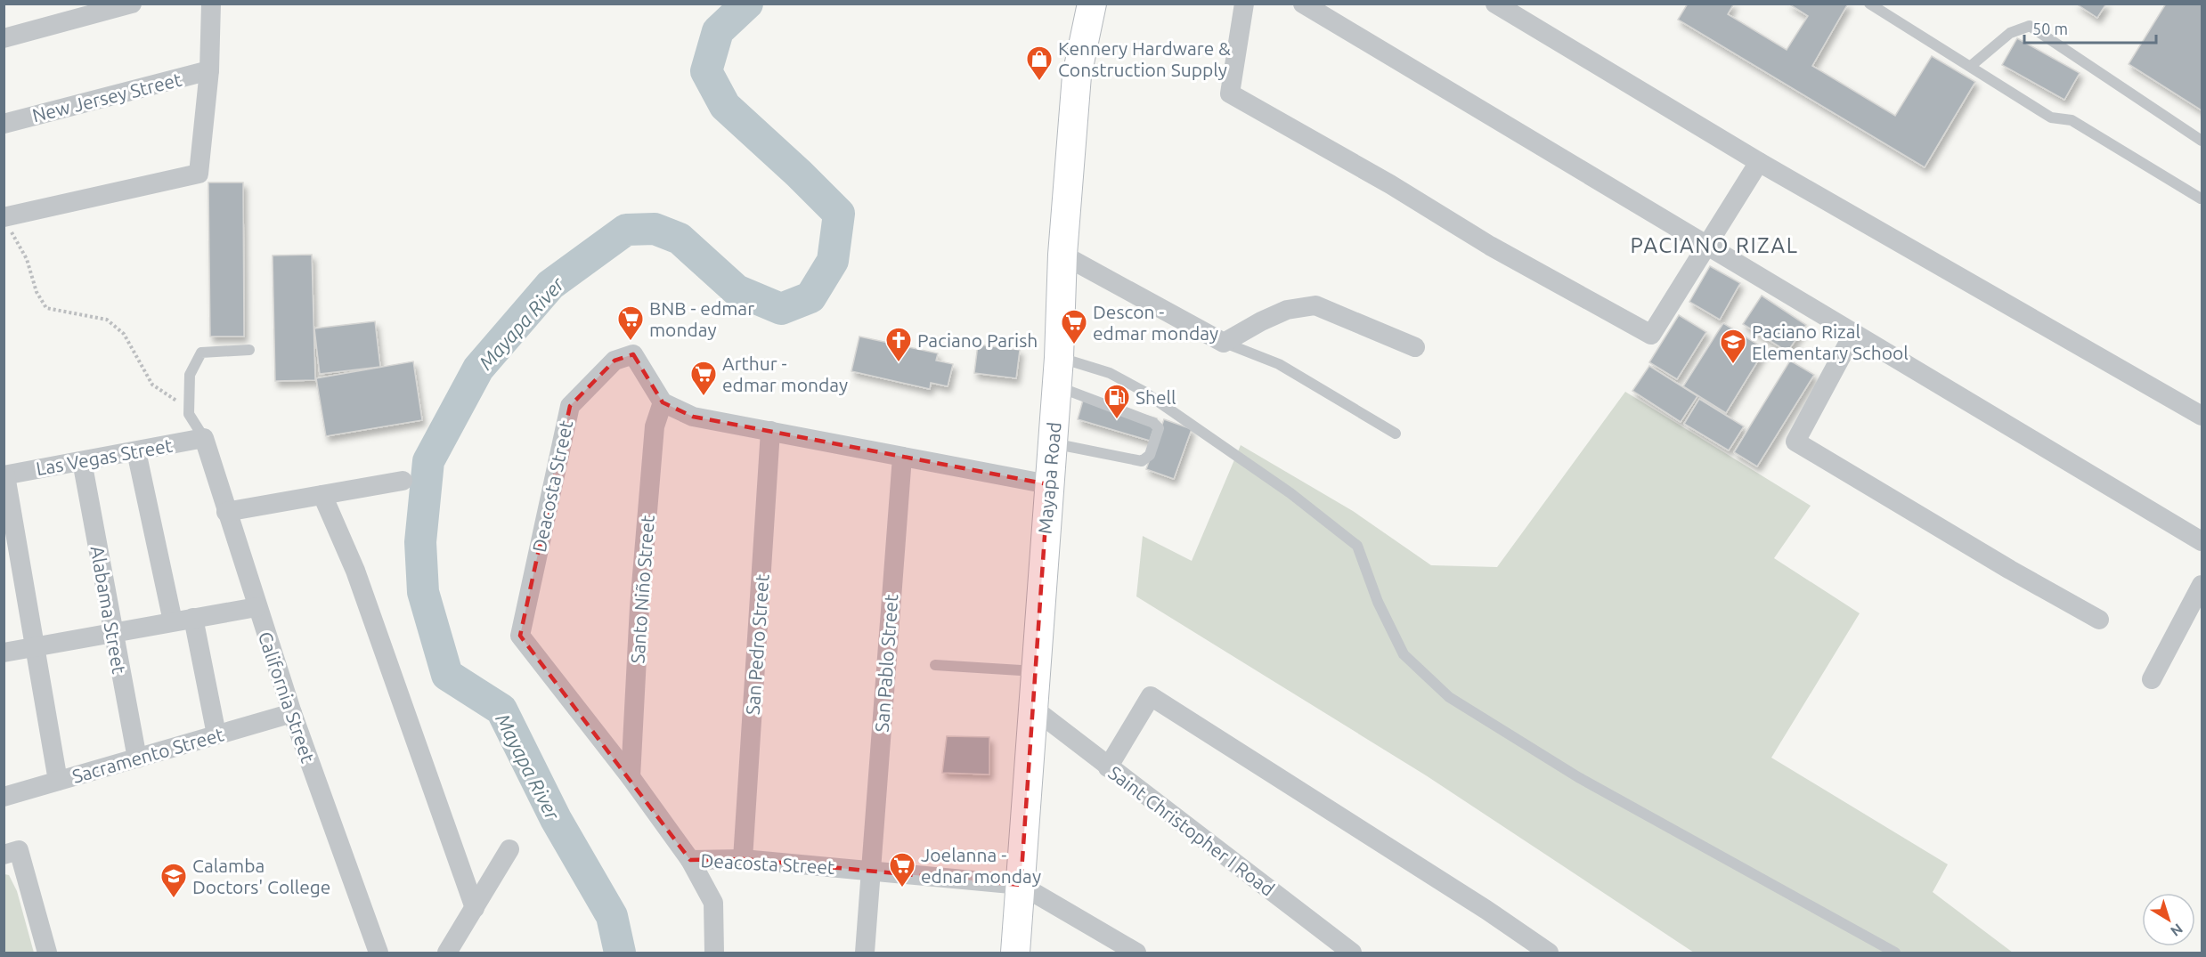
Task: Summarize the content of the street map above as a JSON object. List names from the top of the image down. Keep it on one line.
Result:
{"streets":{"main road":["Mayapa Road"],"street":["New Jersey Street","Las Vegas Street","Deacosta Street","Santo Niño Street","Alabama Street","San Pedro Street","San Pablo Street","California Street","Sacramento Street","Saint Christopher I Road"]},"crossings":[["Las Vegas Street","Alabama Street"],["Las Vegas Street","California Street"],["Mayapa Road","Deacosta Street"],["Mayapa Road","Saint Christopher I Road"],["Deacosta Street","Santo Niño Street"],["Deacosta Street","San Pedro Street"],["Deacosta Street","San Pablo Street"],["Alabama Street","Sacramento Street"],["California Street","Sacramento Street"]],"districts":["PACIANO RIZAL"],"water":["Mayapa River"],"places":{"shop":["Kennery Hardware & Construction Supply"],"supermarket":["BNB - edmar monday","Descon - edmar monday","Arthur - edmar monday","Joelanna - ednar monday"],"church":["Paciano Parish"],"school or university":["Paciano Rizal Elementary School","Calamba Doctors' College"],"fuel station":["Shell"]},"scale_bar":"50 m","north":"bottom right"}
